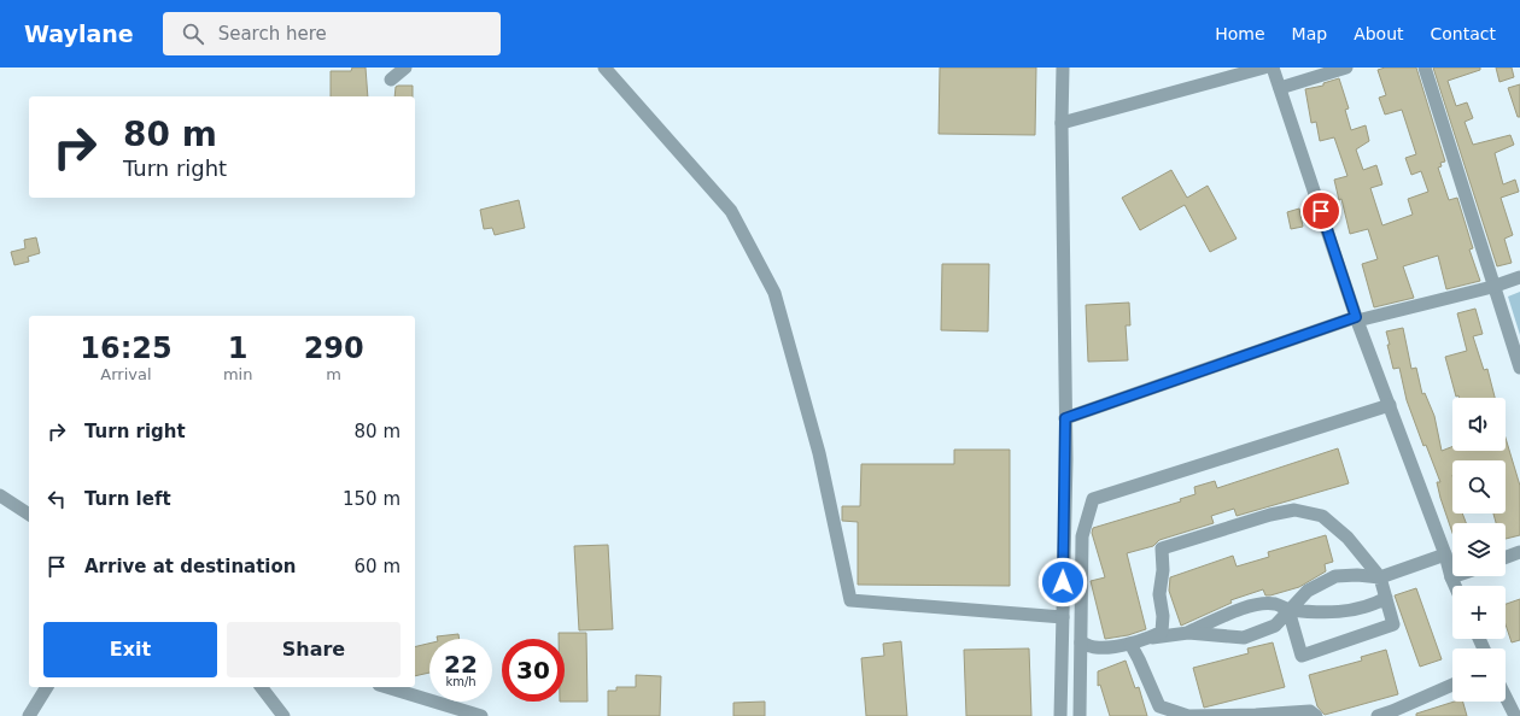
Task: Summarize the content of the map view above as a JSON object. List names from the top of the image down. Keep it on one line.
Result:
{"page":{"header":"Waylane","search":"Search here","nav":["Home","Map","About","Contact"],"turn":["80 m","Turn right"],"eta":["16:25","Arrival","1","min","290","m"],"map_buttons":["+","−"],"list":[{"name":"Turn right","value":"80 m"},{"name":"Turn left","value":"150 m"},{"name":"Arrive at destination","value":"60 m"}],"buttons":["Exit","Share"],"speed":"22 km/h","limit":"30"}}
